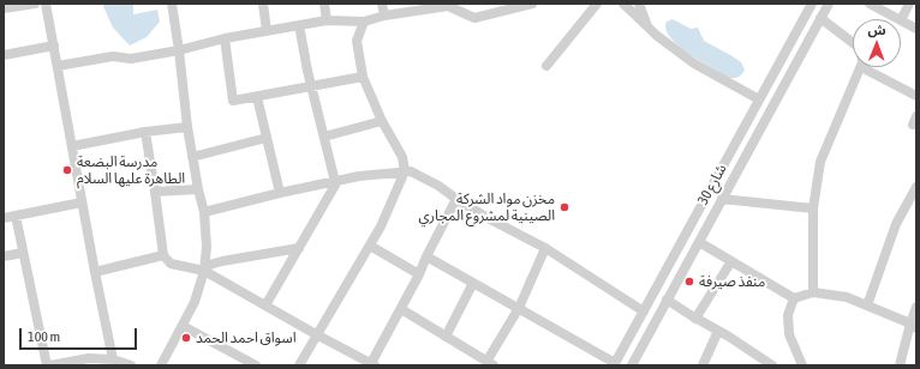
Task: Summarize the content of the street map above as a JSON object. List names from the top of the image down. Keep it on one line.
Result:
{"streets":{"street":["شارع 30"]},"places":["مدرسة البضعة الطاهرة عليها السلام","مخزن مواد الشركة الصينية لمشروع المجاري","منفذ صيرفة","اسواق احمد الحمد"],"scale_bar":"100 m","north":"top"}
